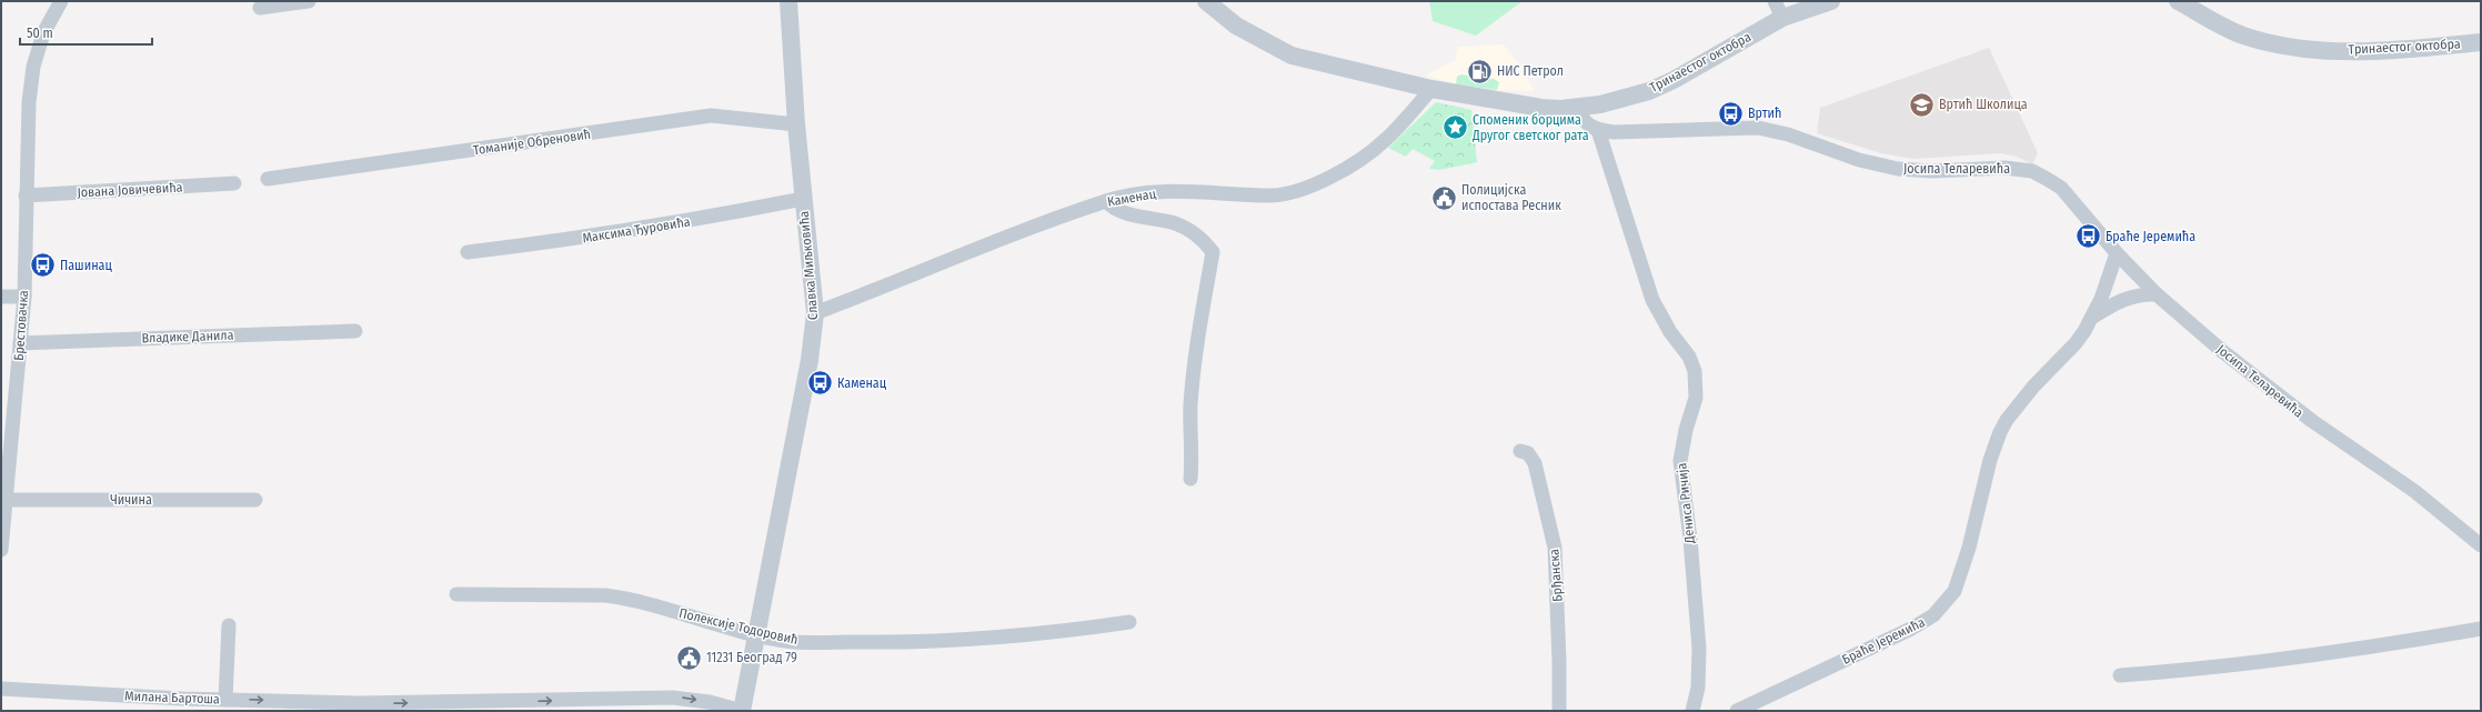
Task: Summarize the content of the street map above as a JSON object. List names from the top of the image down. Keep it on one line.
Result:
{"streets":{"street":["Тринаестог октобра","Томаније Обреновић","Јосипа Теларевића","Јована Јовичевића","Каменац","Максима Ђуровића","Славка Миљковића","Брестовачка","Владике Данила","Чичина","Дениса Ричија","Брђанска","Полексије Тодоровић","Браће Јеремића","Милана Бартоша"]},"crossings":[["Тринаестог октобра","Каменац"],["Томаније Обреновић","Славка Миљковића"],["Јосипа Теларевића","Дениса Ричија"],["Јосипа Теларевића","Браће Јеремића"],["Јована Јовичевића","Брестовачка"],["Каменац","Славка Миљковића"],["Максима Ђуровића","Славка Миљковића"],["Славка Миљковића","Полексије Тодоровић"],["Славка Миљковића","Милана Бартоша"],["Брестовачка","Владике Данила"],["Брестовачка","Чичина"]],"one_way":["Милана Бартоша"],"places":{"fuel station":["НИС Петрол"],"school or university":["Вртић Школица"],"bus stop":["Вртић","Браће Јеремића","Пашинац","Каменац"],"place":["Споменик борцима Другог светског рата"],"public building":["Полицијска испостава Ресник","11231 Београд 79"]},"scale_bar":"50 m"}
